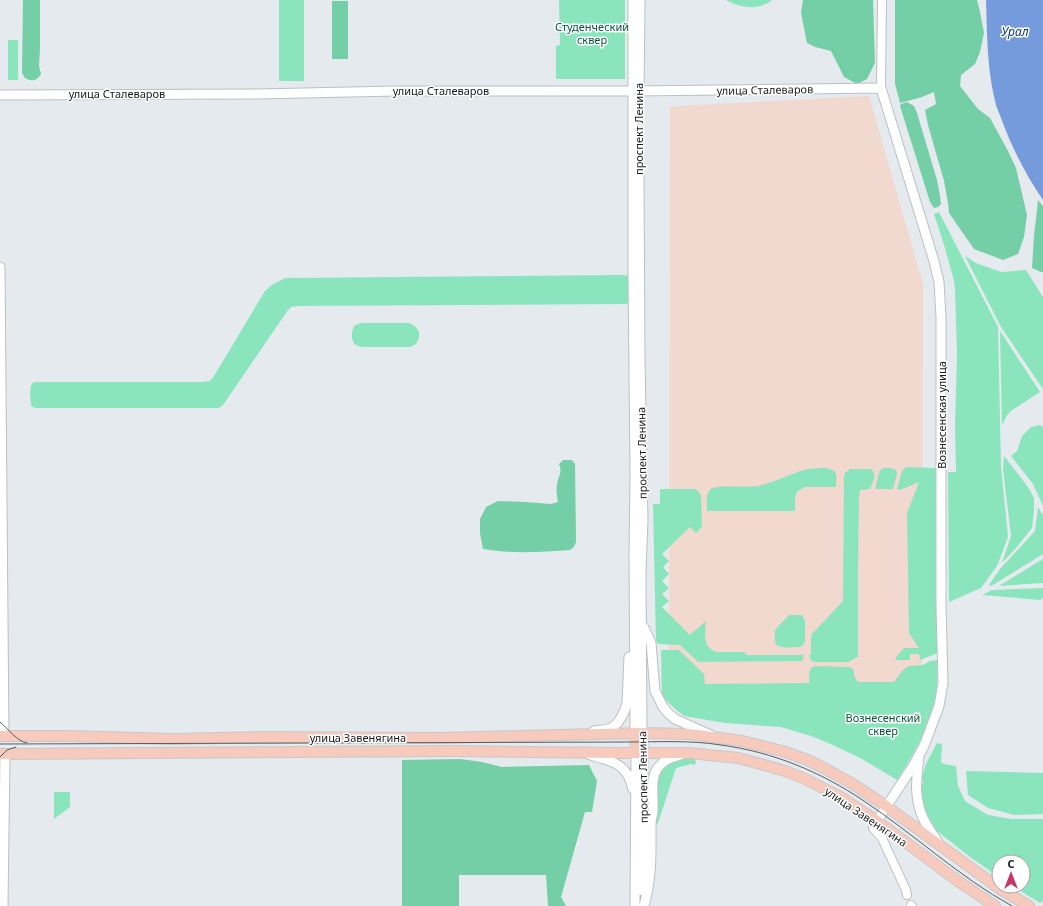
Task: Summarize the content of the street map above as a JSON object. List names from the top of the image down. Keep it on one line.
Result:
{"streets":{"main road":["улица Сталеваров","проспект Ленина","Вознесенская улица","улица Завенягина"]},"crossings":[["улица Сталеваров","проспект Ленина"],["улица Сталеваров","Вознесенская улица"],["проспект Ленина","улица Завенягина"],["Вознесенская улица","улица Завенягина"]],"water":["Урал"],"parks":["Студенческий сквер","Вознесенский cквер"],"north":"top"}
